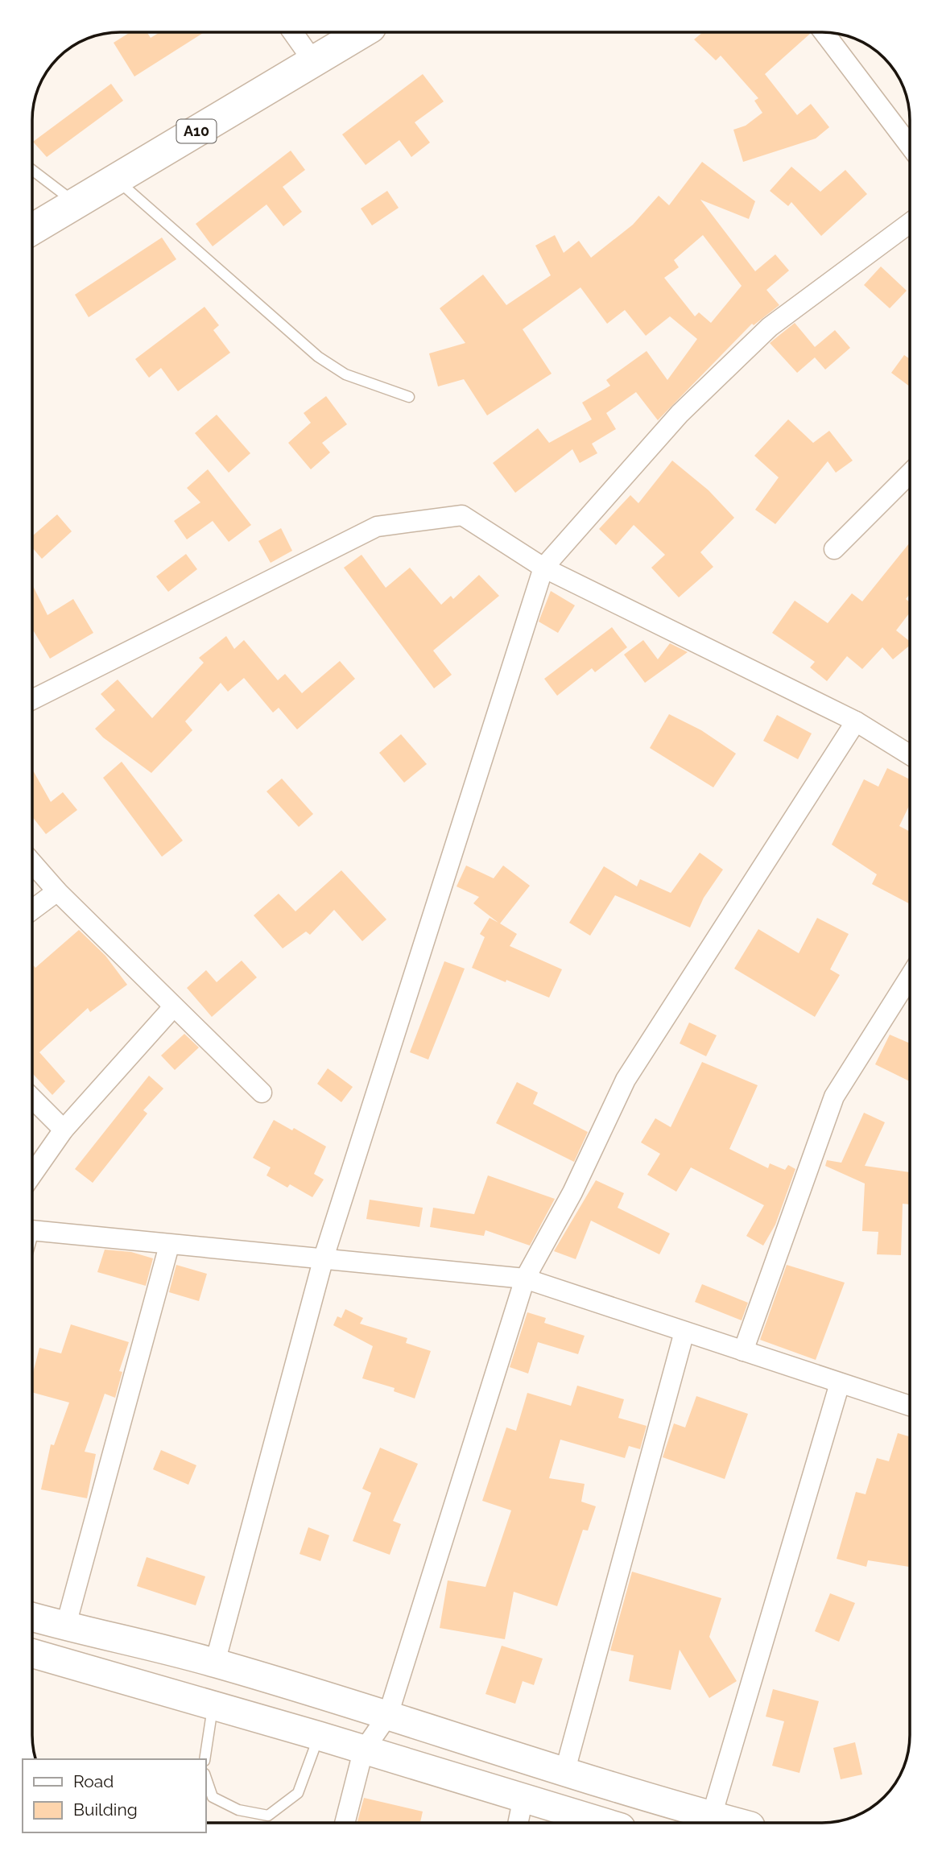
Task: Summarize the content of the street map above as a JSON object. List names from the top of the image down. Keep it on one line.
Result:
{"streets":{"highway":["A10"]},"legend":["Road","Building"]}
